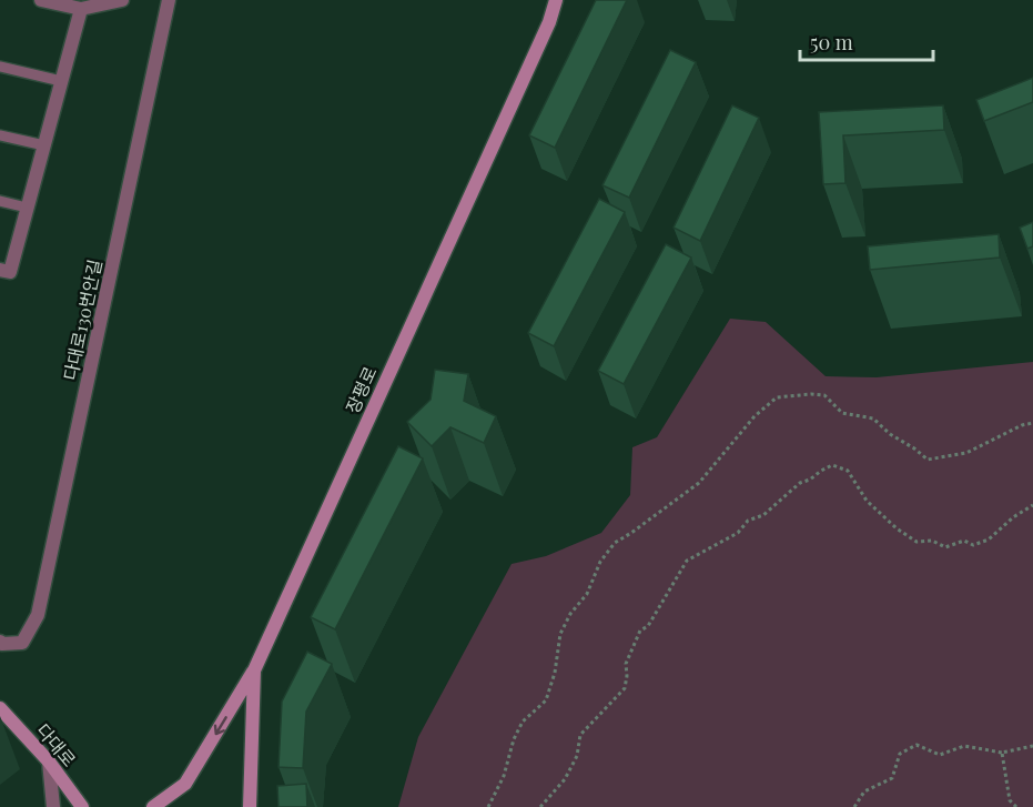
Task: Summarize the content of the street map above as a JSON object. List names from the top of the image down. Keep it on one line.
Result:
{"streets":{"main road":["장평로","다대로"],"street":["다대로130번안길"]},"scale_bar":"50 m"}
